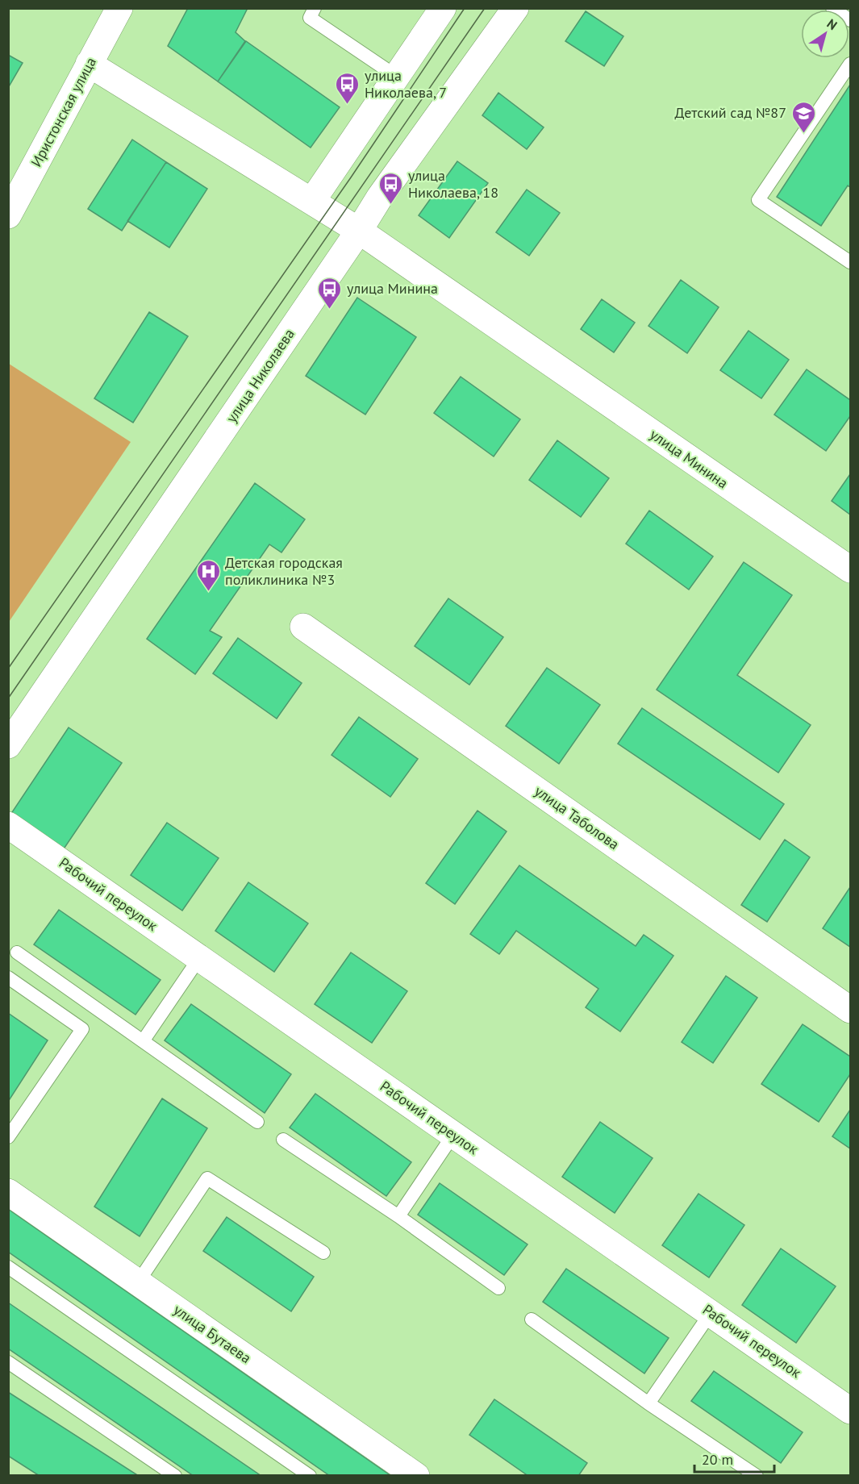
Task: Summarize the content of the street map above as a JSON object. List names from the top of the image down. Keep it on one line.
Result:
{"streets":{"street":["Иристонская улица","улица Николаева","улица Минина","улица Таболова","Рабочий переулок","улица Бутаева"]},"crossings":[["Иристонская улица","улица Минина"],["улица Николаева","улица Минина"]],"places":{"bus stop":["улица Николаева, 7","улица Николаева, 18","улица Минина"],"school or university":["Детский сад №87"],"hospital":["Детская городская поликлиника №3"]},"scale_bar":"20 m","north":"top right"}
